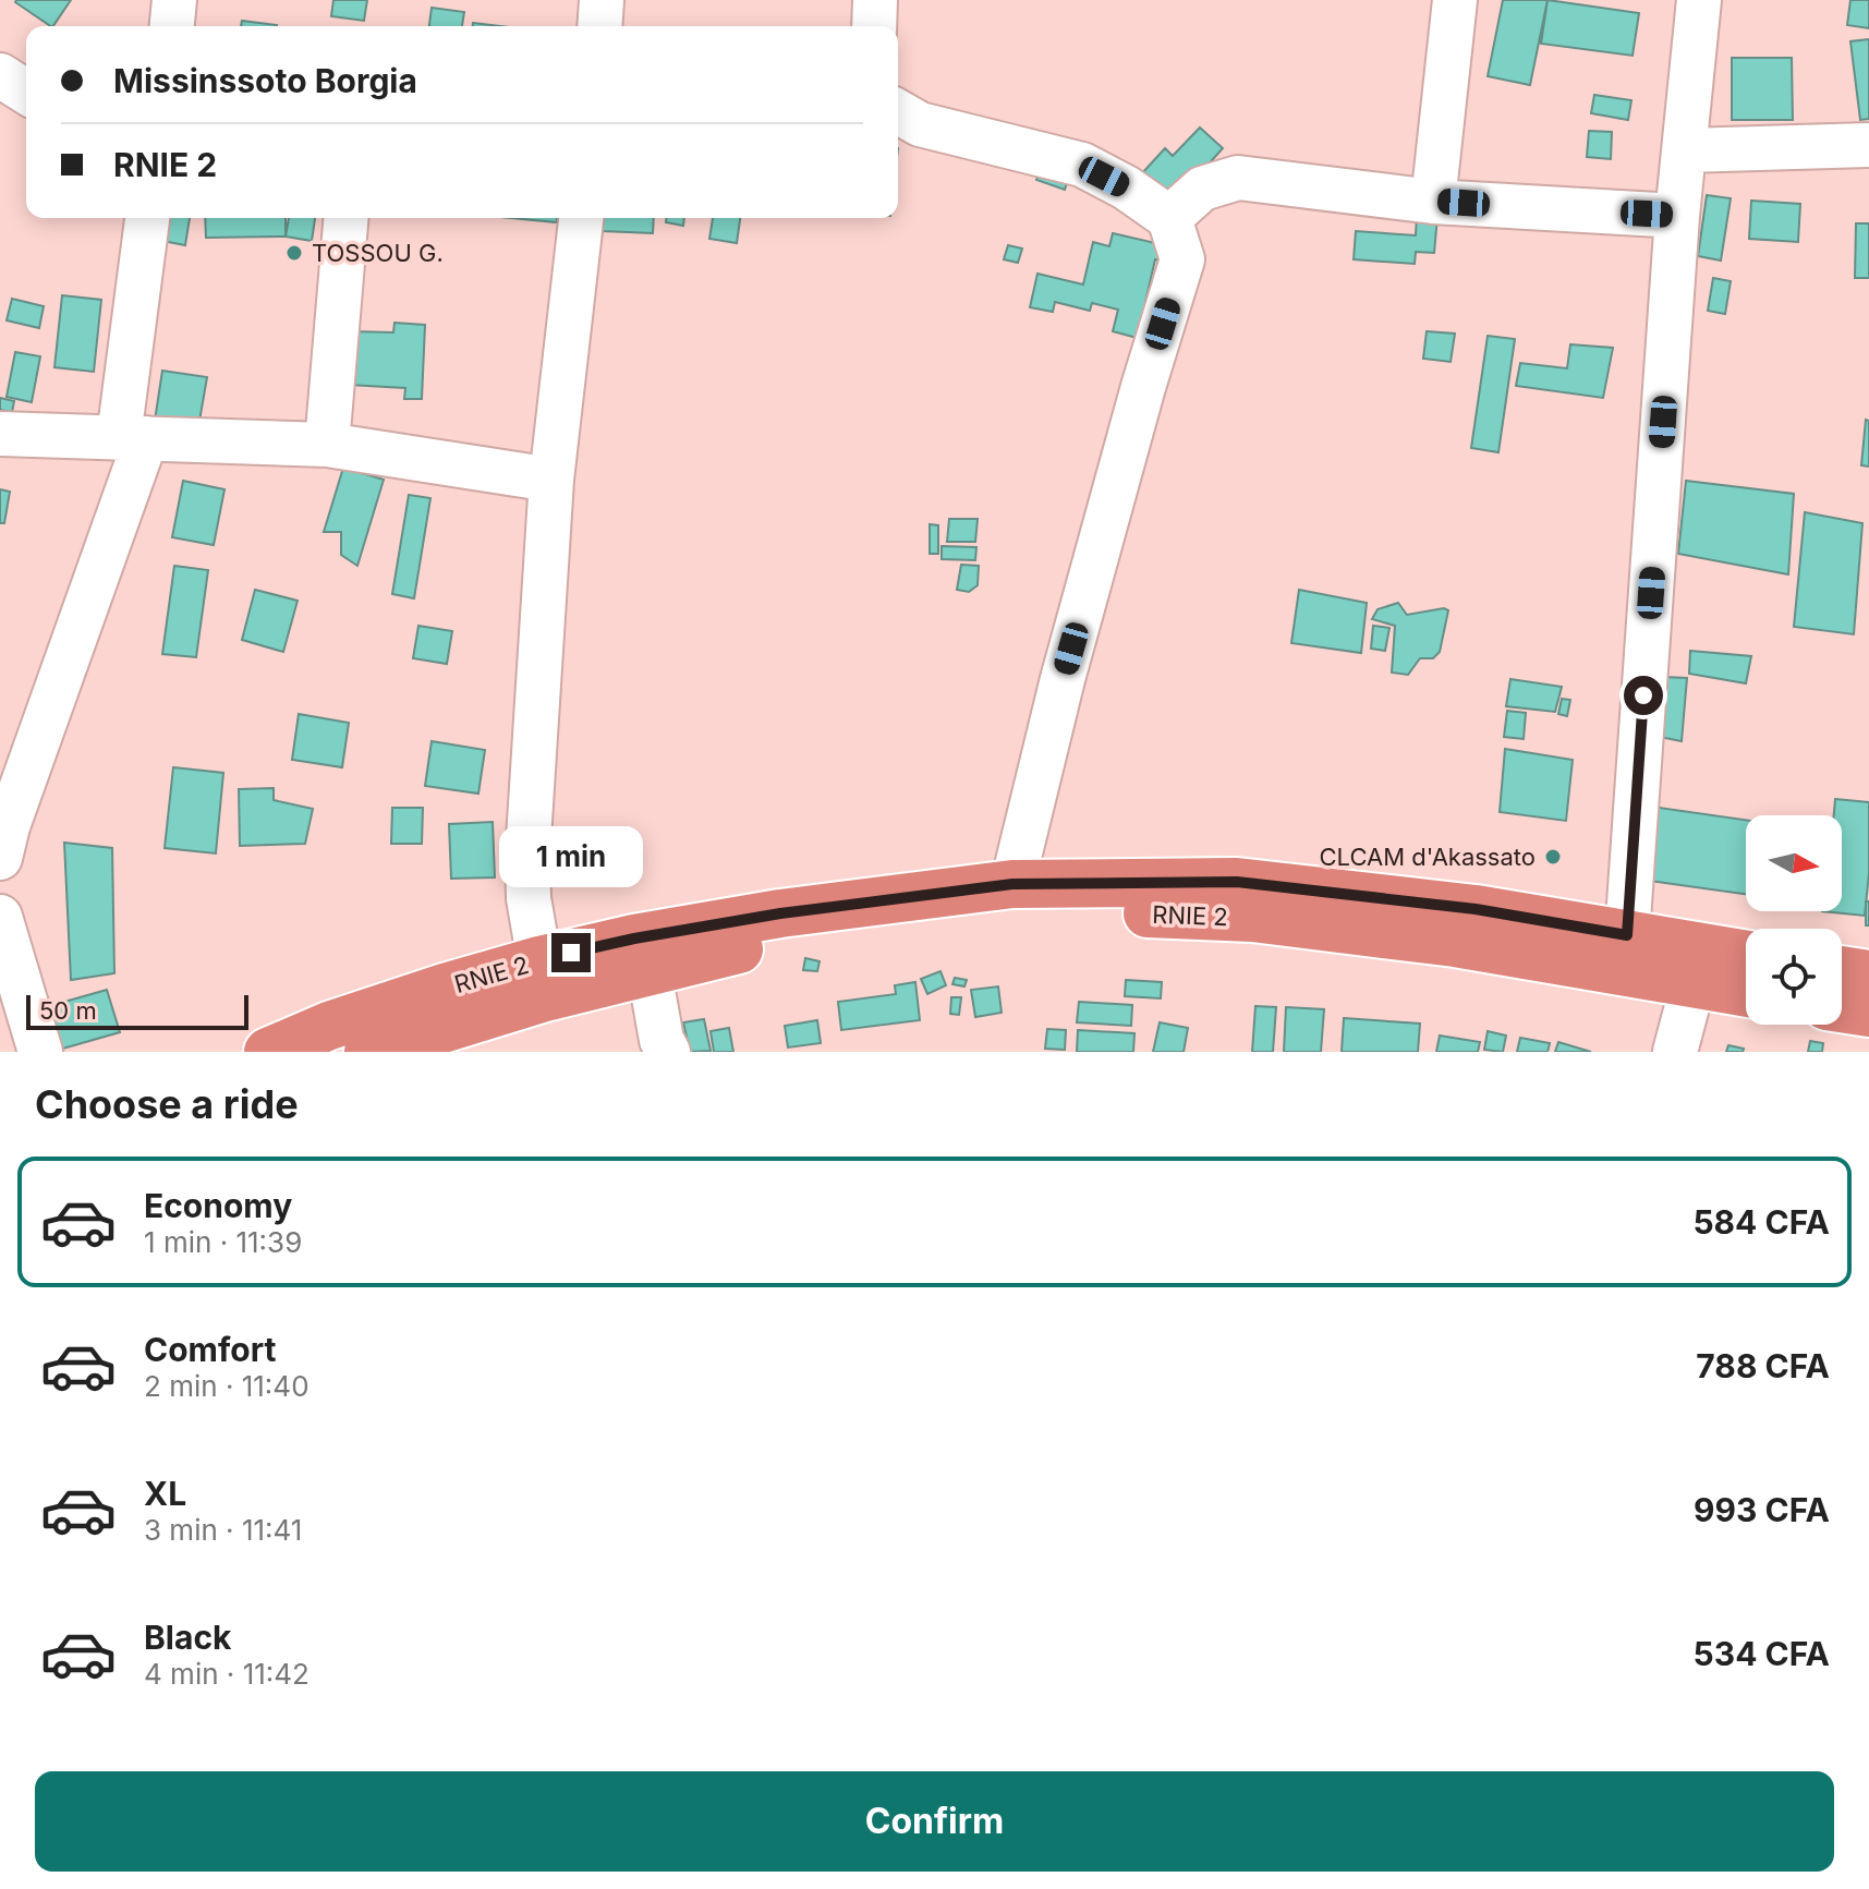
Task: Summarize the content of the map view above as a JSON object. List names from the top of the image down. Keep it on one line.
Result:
{"streets":{"highway":["RNIE 2"]},"places":["TOSSOU G.","CLCAM d'Akassato"],"scale_bar":"50 m","north":"right","page":{"banner":["Missinssoto Borgia","RNIE 2"],"bubble":"1 min","scale":"50 m","heading":"Choose a ride","list":[{"name":"Economy","note":"1 min · 11:39","value":"584 CFA"},{"name":"Comfort","note":"2 min · 11:40","value":"788 CFA"},{"name":"XL","note":"3 min · 11:41","value":"993 CFA"},{"name":"Black","note":"4 min · 11:42","value":"534 CFA"}],"buttons":"Confirm"}}
